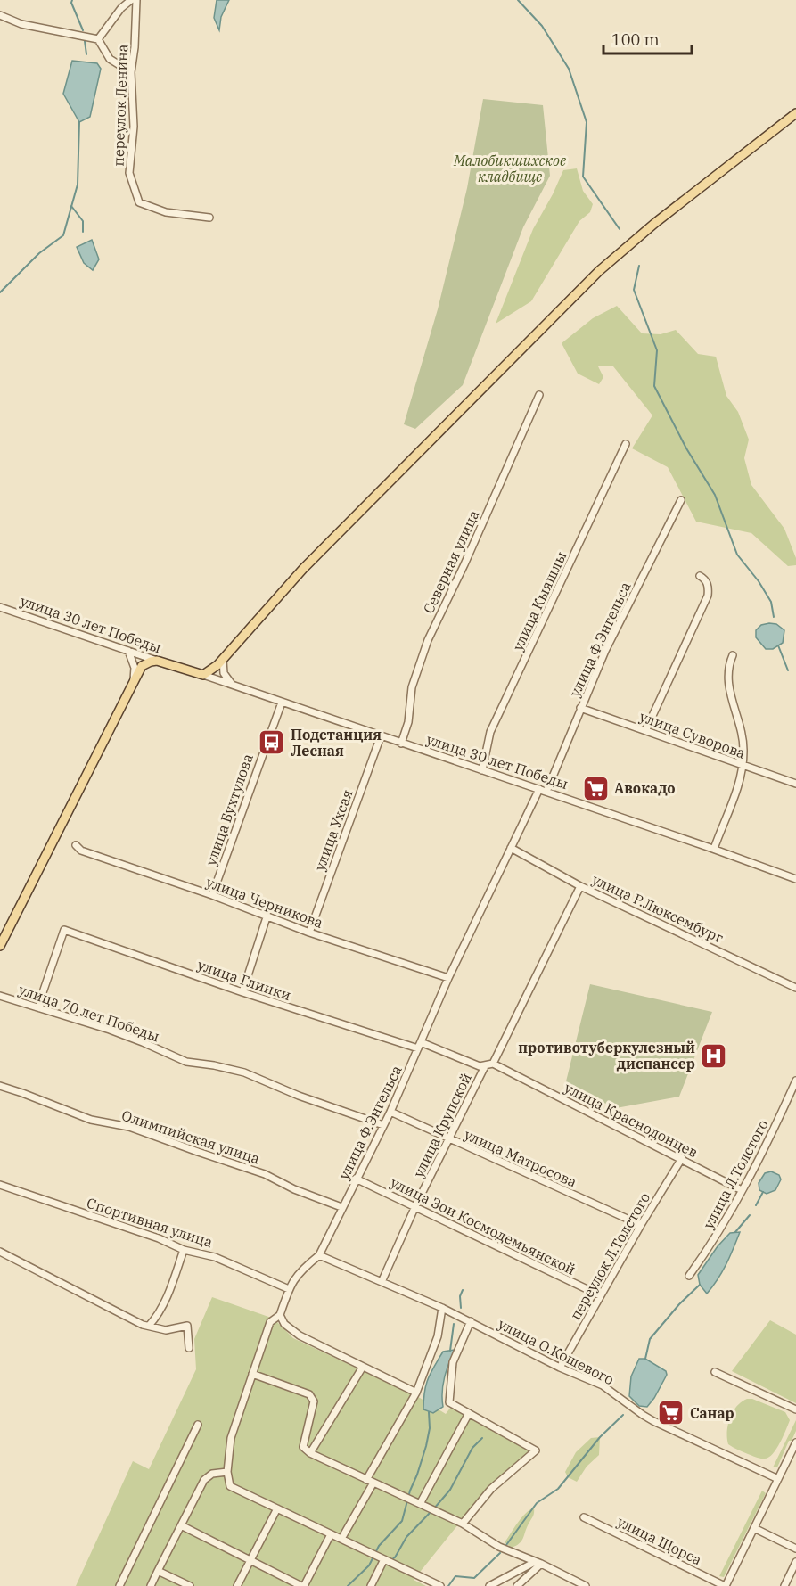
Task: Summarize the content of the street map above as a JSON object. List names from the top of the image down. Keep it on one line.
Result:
{"streets":{"main road":["улица 30 лет Победы"],"street":["переулок Ленина","Северная улица","улица Кыяшлы","улица Ф.Энгельса","улица Суворова","улица Бухтулова","улица Ухсая","улица Черникова","улица Р.Люксембург","улица Глинки","улица 70 лет Победы","улица Краснодонцев","улица Крупской","Олимпийская улица","улица Матросова","улица Л.Толстого","Спортивная улица","улица Зои Космодемьянской","переулок Л.Толстого","улица О.Кошевого","улица Щорса"]},"crossings":[["Северная улица","улица 30 лет Победы"],["улица Кыяшлы","улица 30 лет Победы"],["улица 30 лет Победы","улица Ф.Энгельса"],["улица 30 лет Победы","улица Бухтулова"],["улица 30 лет Победы","улица Ухсая"],["улица Ф.Энгельса","улица Суворова"],["улица Ф.Энгельса","улица Черникова"],["улица Ф.Энгельса","улица Р.Люксембург"],["улица Ф.Энгельса","улица Глинки"],["улица Ф.Энгельса","улица 70 лет Победы"],["улица Ф.Энгельса","Олимпийская улица"],["улица Ф.Энгельса","улица Матросова"],["улица Ф.Энгельса","Спортивная улица"],["улица Ф.Энгельса","улица Зои Космодемьянской"],["улица Ф.Энгельса","улица О.Кошевого"],["улица Бухтулова","улица Черникова"],["улица Ухсая","улица Черникова"],["улица Глинки","улица 70 лет Победы"],["улица Краснодонцев","улица Л.Толстого"],["улица Краснодонцев","переулок Л.Толстого"],["улица Крупской","улица Матросова"],["улица Крупской","улица Зои Космодемьянской"],["улица Крупской","улица О.Кошевого"],["улица Матросова","переулок Л.Толстого"],["улица Зои Космодемьянской","переулок Л.Толстого"],["переулок Л.Толстого","улица О.Кошевого"]],"parks":["Малобикшихское кладбище"],"places":{"bus stop":["Подстанция Лесная"],"supermarket":["Авокадо","Санар"],"hospital":["противотуберкулезный диспансер"]},"scale_bar":"100 m"}
